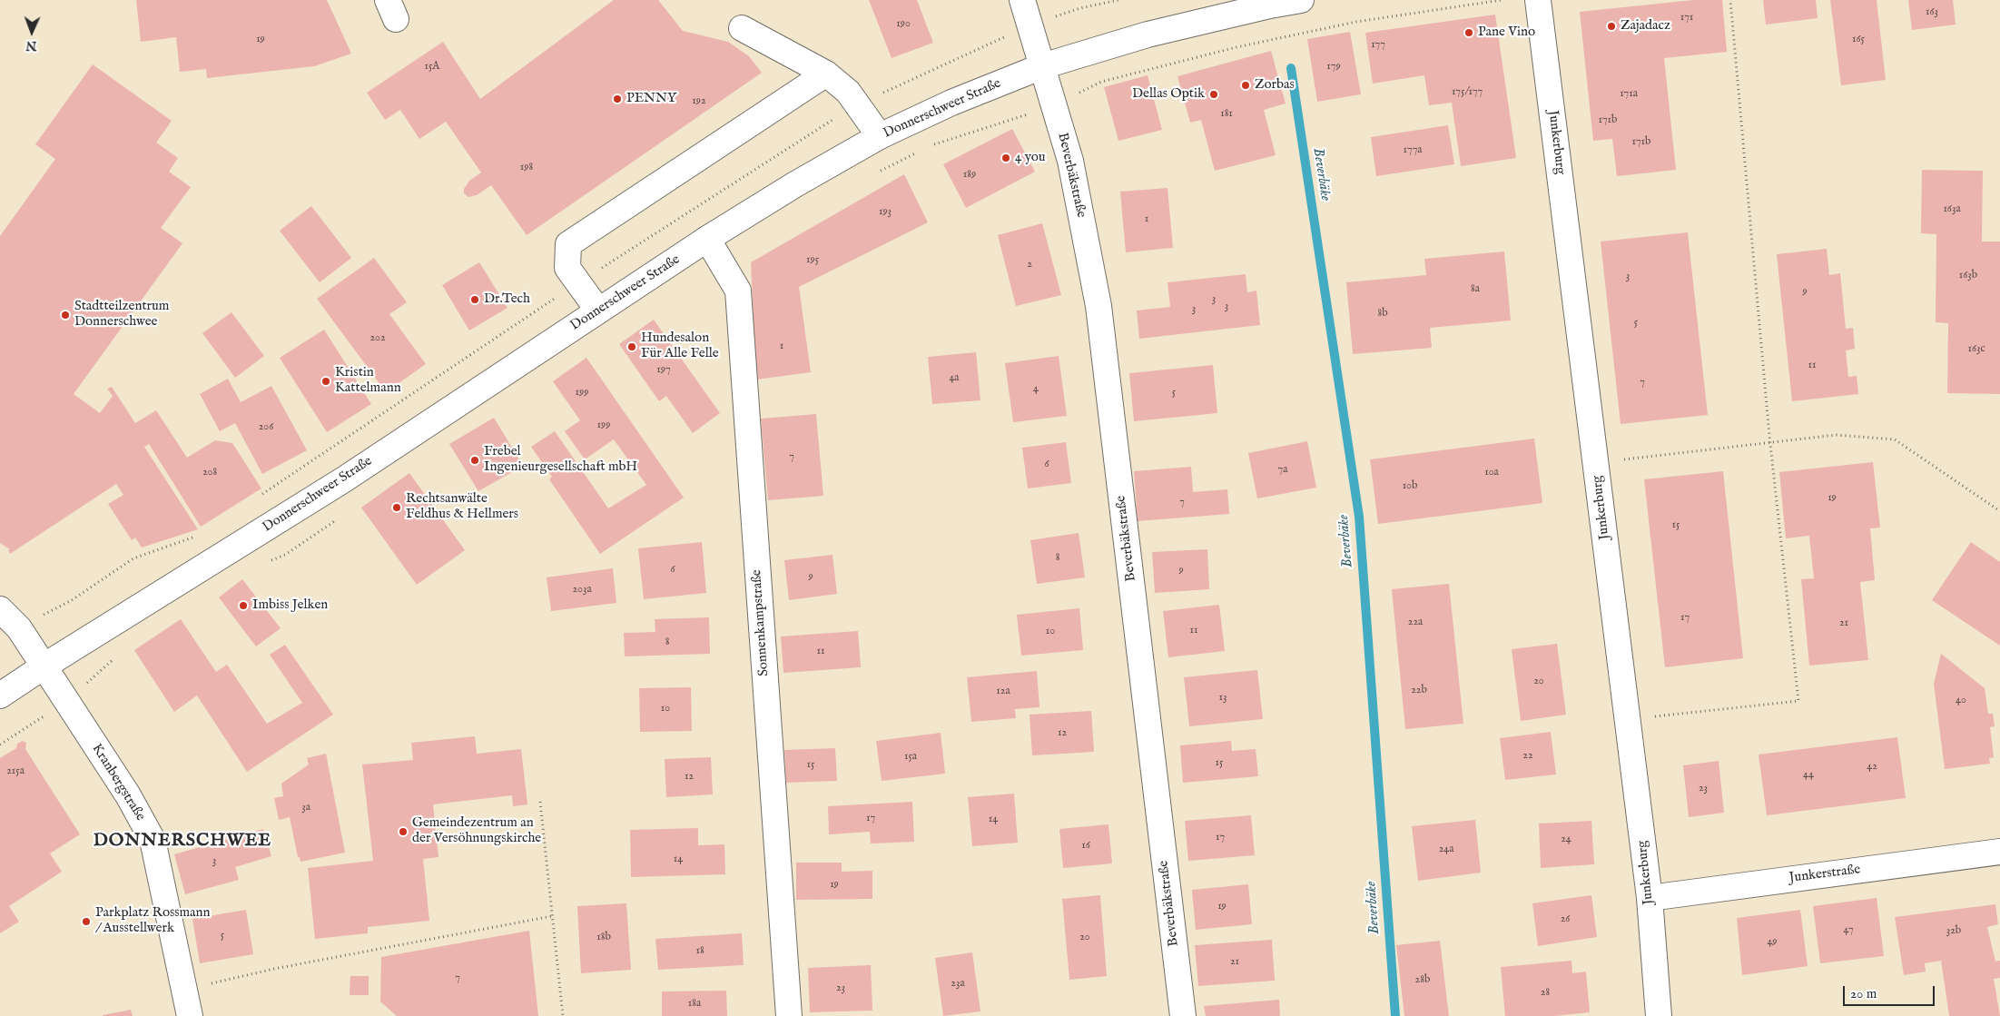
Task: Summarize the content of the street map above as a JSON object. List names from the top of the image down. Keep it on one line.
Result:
{"streets":{"street":["Donnerschweer Straße","Junkerburg","Beverbäkstraße","Sonnenkampstraße","Kranbergstraße","Junkerstraße"]},"crossings":[["Donnerschweer Straße","Beverbäkstraße"],["Donnerschweer Straße","Sonnenkampstraße"],["Donnerschweer Straße","Kranbergstraße"],["Junkerburg","Junkerstraße"]],"districts":["DONNERSCHWEE"],"water":["Beverbäke"],"places":["Zajadacz","Pane Vino","Zorbas","Dellas Optik","PENNY","4 you","Dr.Tech","Stadtteilzentrum Donnerschwee","Hundesalon Für Alle Felle","Kristin Kattelmann","Frebel Ingenieurgesellschaft mbH","Rechtsanwälte Feldhus & Hellmers","Imbiss Jelken","Gemeindezentrum an der Versöhnungskirche","Parkplatz Rossmann / Ausstellwerk"],"house_numbers":["163","171","190","19","165","177","15A","179","175/177","171a","192","181","171b","171b","177a","198","189","163a","193","1","195","2","163b","3","8a","9","3","3","3","8b","5","202","1","163c","11","197","4a","7","4","199","5","199","206","7","6","7a","208","10a","10b","19","7","15","8","6","9","9","203a","17","22a","21","11","10","8","11","20","22b","12a","13","40","10","12","22","15a","15","15","42","215a","44","12","23","3a","17","14","17","24","16","24a","14","3","19","19","26","47","32b","5","18b","20","49","18","21","7","28b","23a","23","28","18a"],"scale_bar":"20 m","north":"bottom"}
